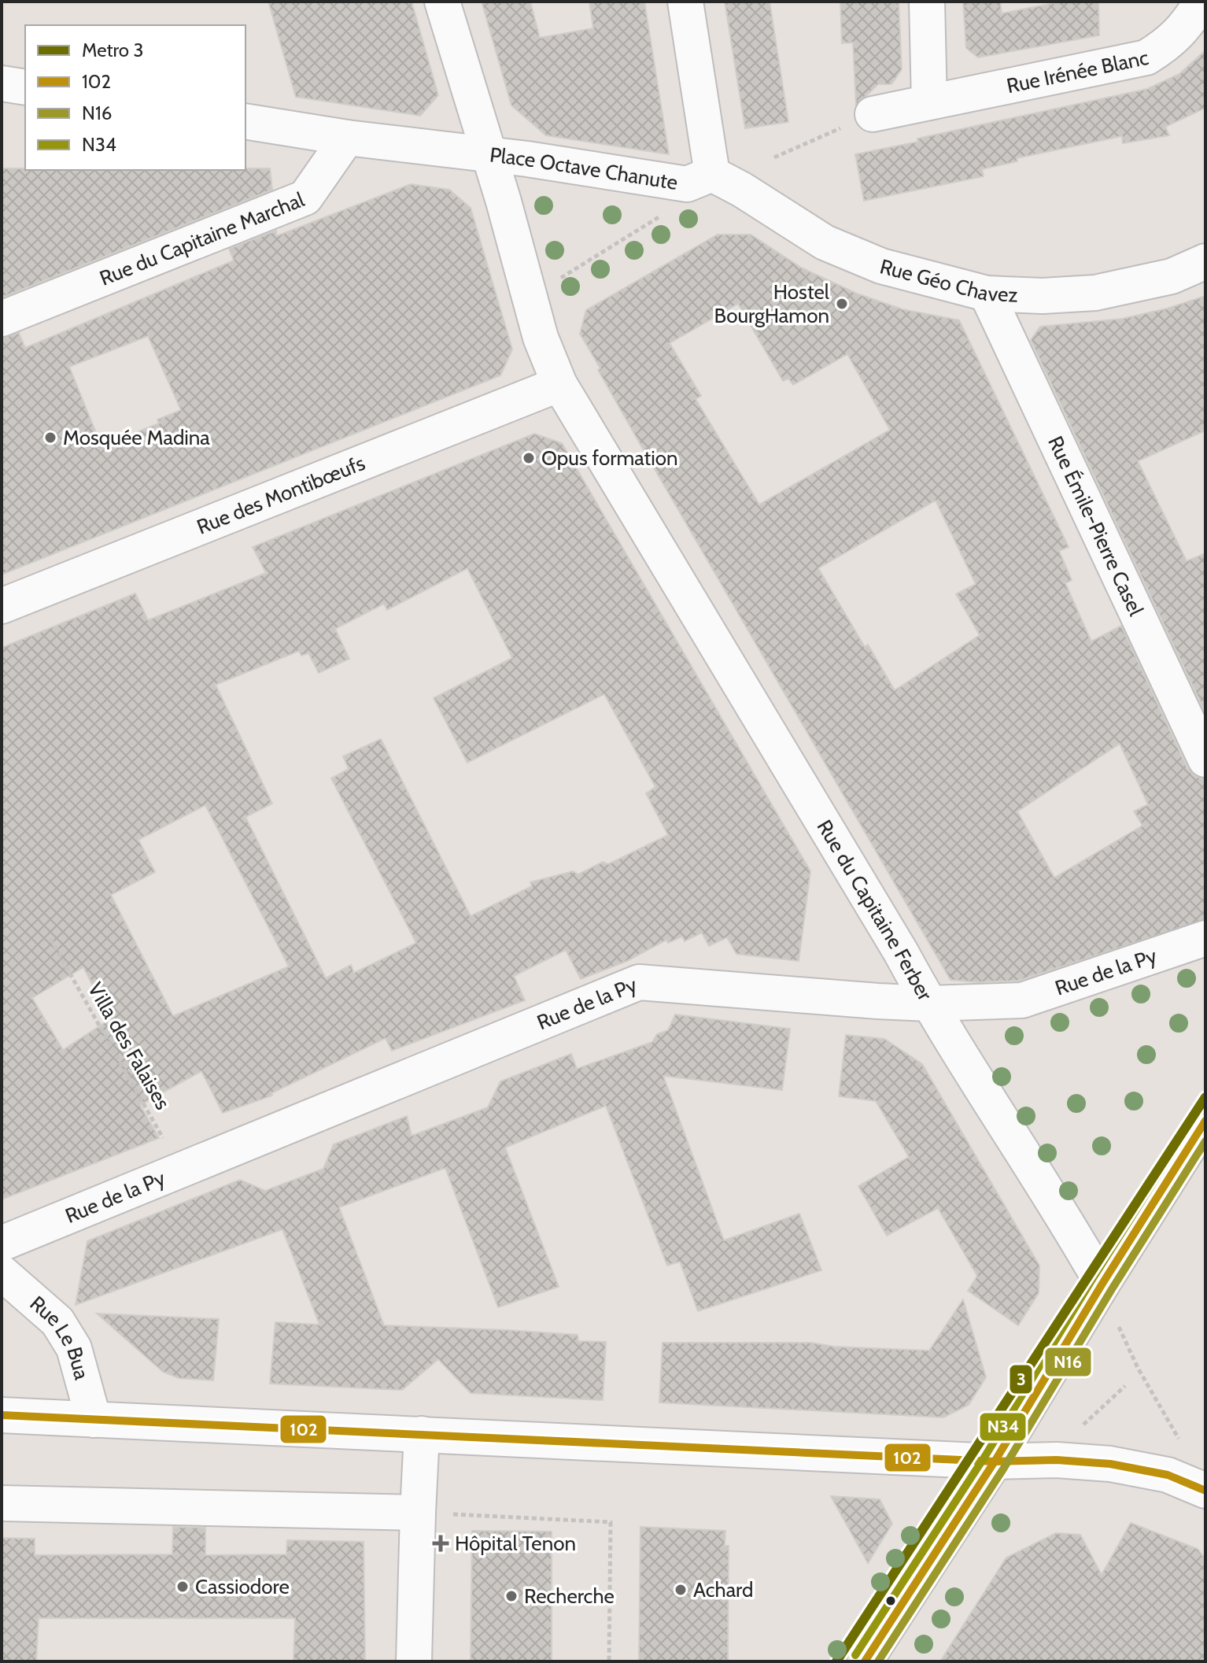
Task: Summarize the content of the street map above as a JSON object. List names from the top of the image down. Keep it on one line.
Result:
{"streets":{"street":["Rue Irénée Blanc","Place Octave Chanute","Rue du Capitaine Marchal","Rue Géo Chavez","Rue des Montibœufs","Rue Émile-Pierre Casel","Rue du Capitaine Ferber","Rue de la Py","Rue Le Bua"],"path":["Villa des Falaises"]},"crossings":[["Place Octave Chanute","Rue Géo Chavez"],["Place Octave Chanute","Rue du Capitaine Ferber"],["Rue Géo Chavez","Rue Émile-Pierre Casel"],["Rue des Montibœufs","Rue du Capitaine Ferber"],["Rue du Capitaine Ferber","Rue de la Py"],["Rue de la Py","Villa des Falaises"]],"places":{"other":["Hostel BourgHamon","Mosquée Madina","Opus formation","Cassiodore","Achard","Recherche"],"health":["Hôpital Tenon"]},"lines":["metro line 3","transit line N34","transit line 102","transit line N16"],"legend":["Metro 3","102","N16","N34"]}
